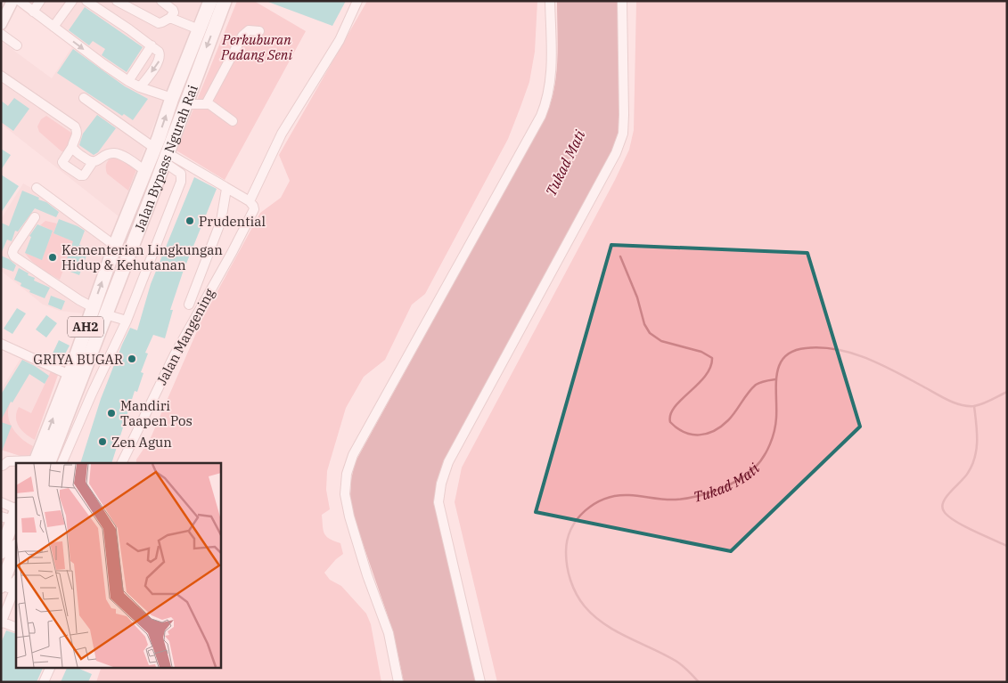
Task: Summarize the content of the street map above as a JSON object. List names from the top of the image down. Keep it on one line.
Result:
{"streets":{"highway":["Jalan Bypass Ngurah Rai","AH2"],"street":["Jalan Mangening"]},"water":["Tukad Mati"],"parks":["Perkuburan Padang Seni"],"places":["Prudential","Kementerian Lingkungan Hidup & Kehutanan","GRIYA BUGAR","Mandiri Taapen Pos","Zen Agun"]}
